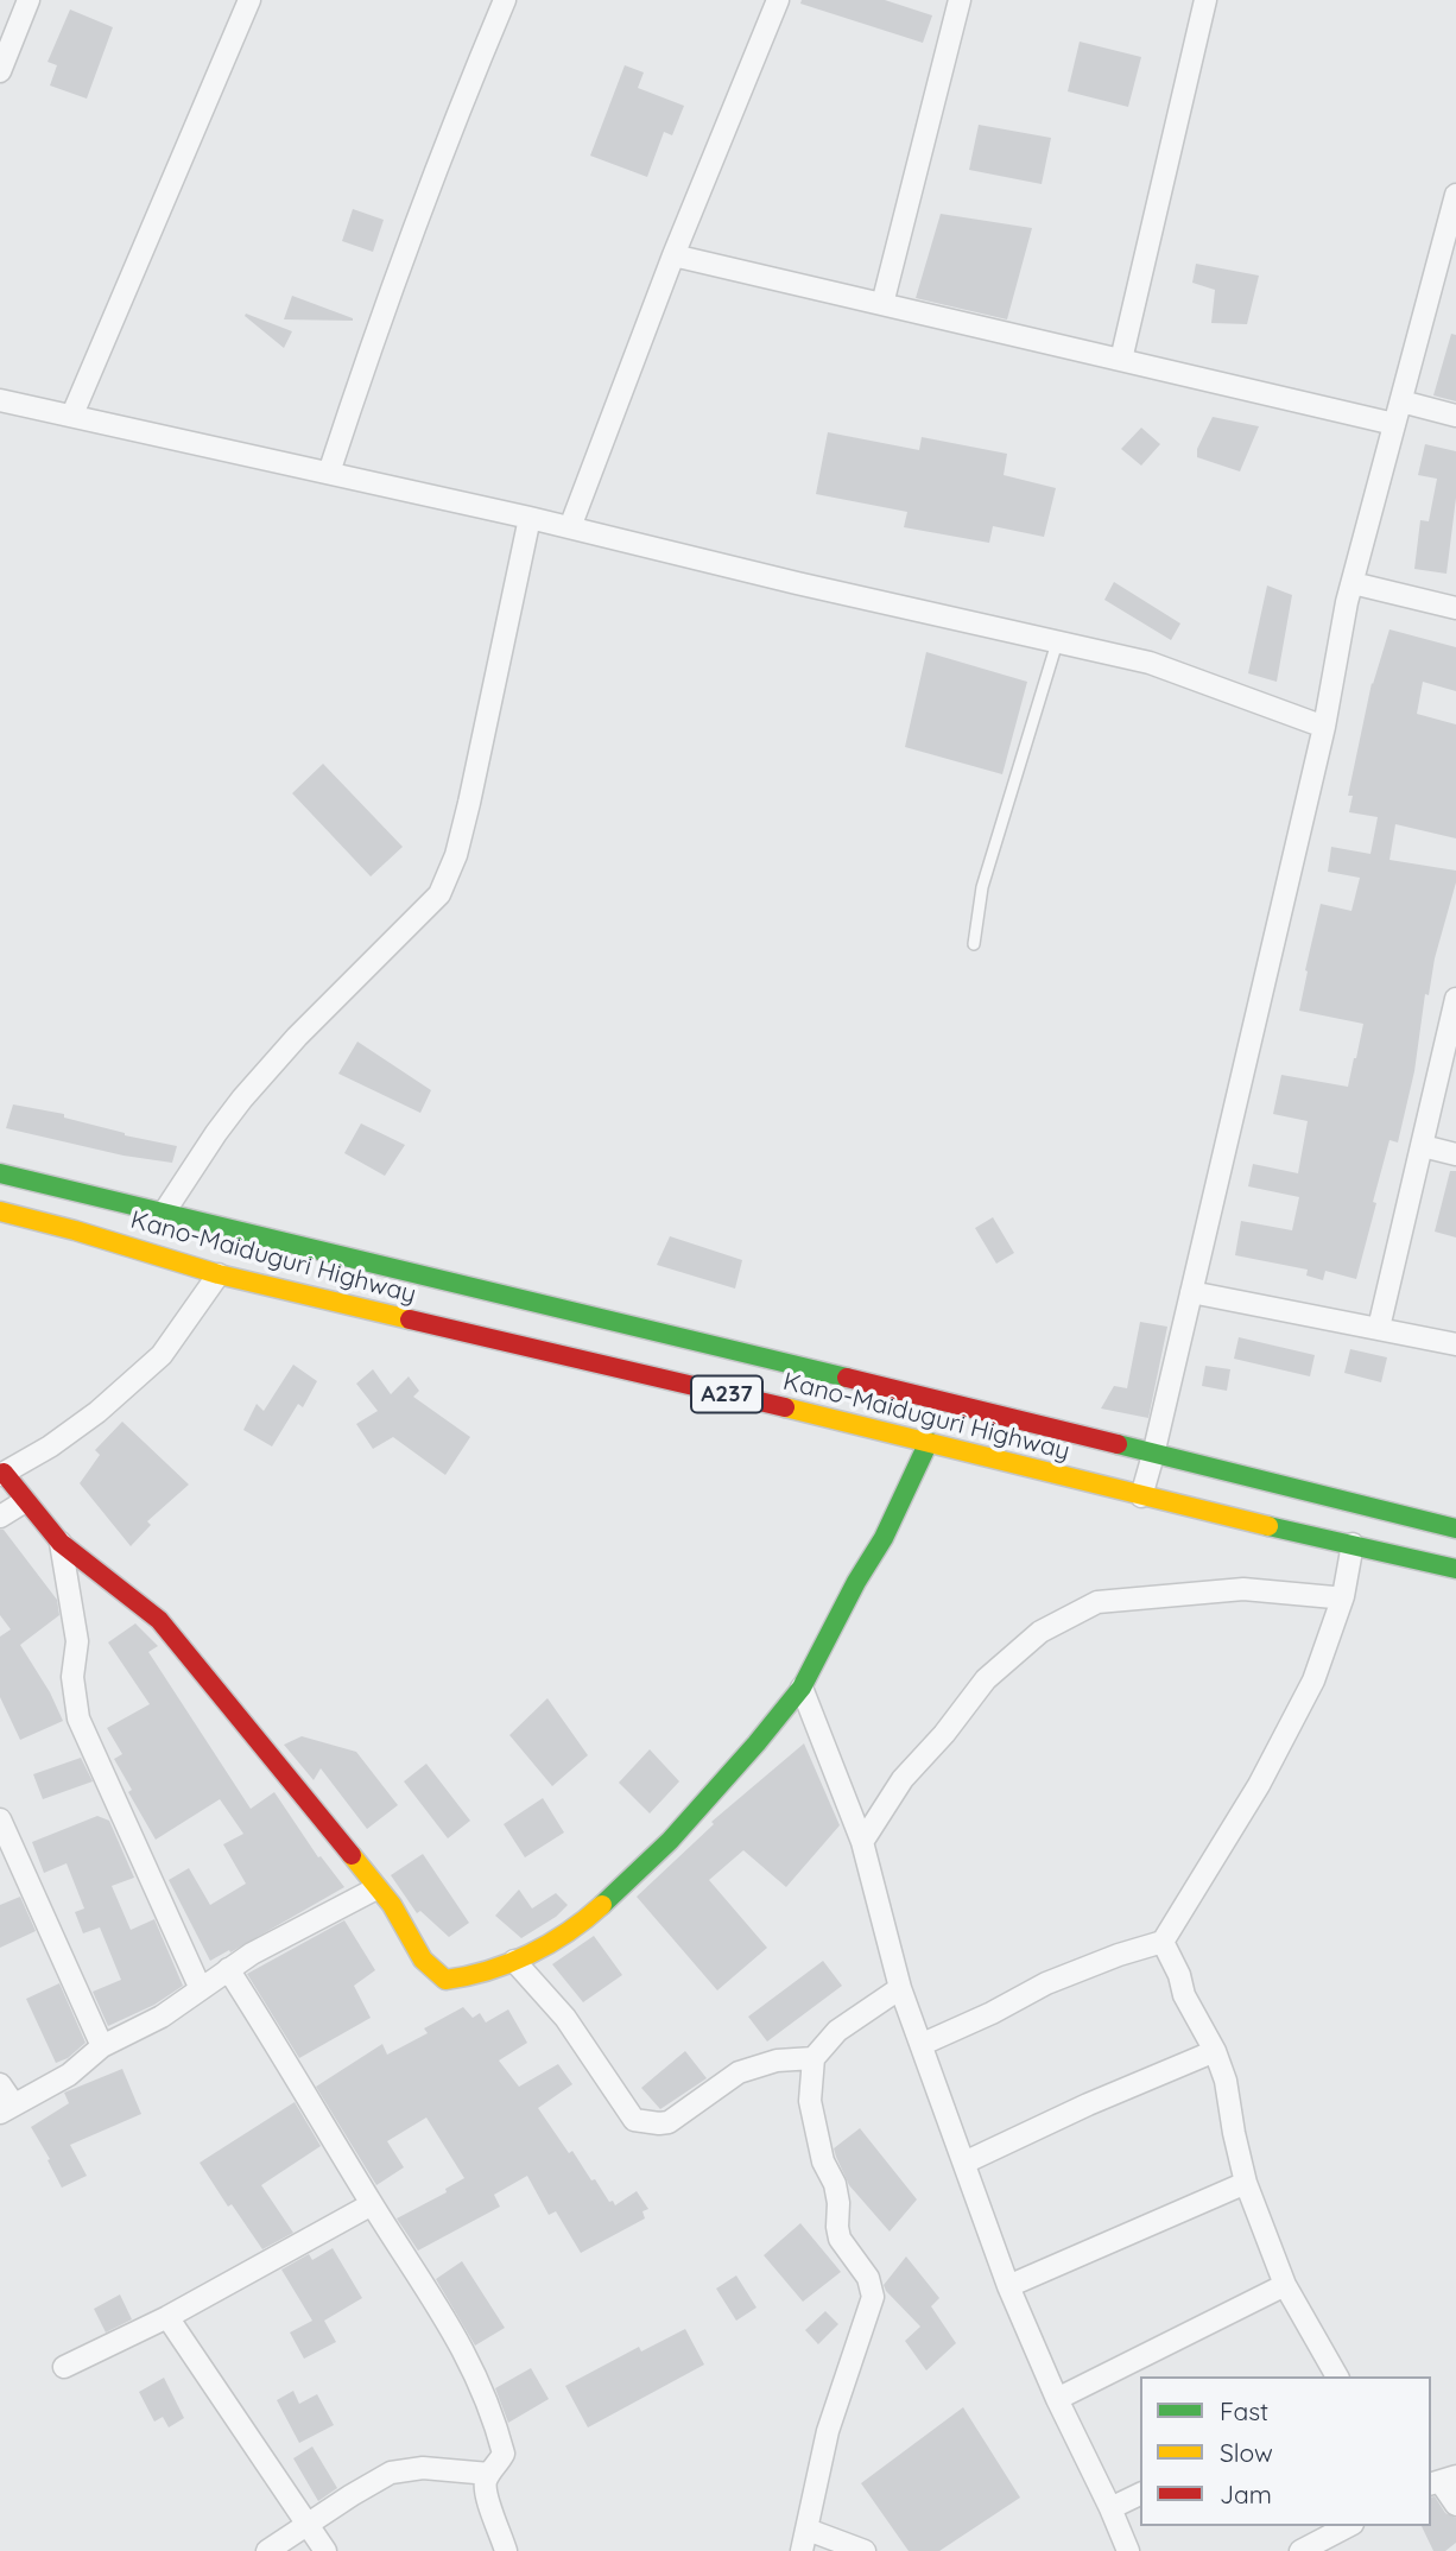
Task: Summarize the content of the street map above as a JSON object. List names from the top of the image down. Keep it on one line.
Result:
{"streets":{"main road":["Kano-Maiduguri Highway","A237"]},"legend":["Fast","Slow","Jam"]}
